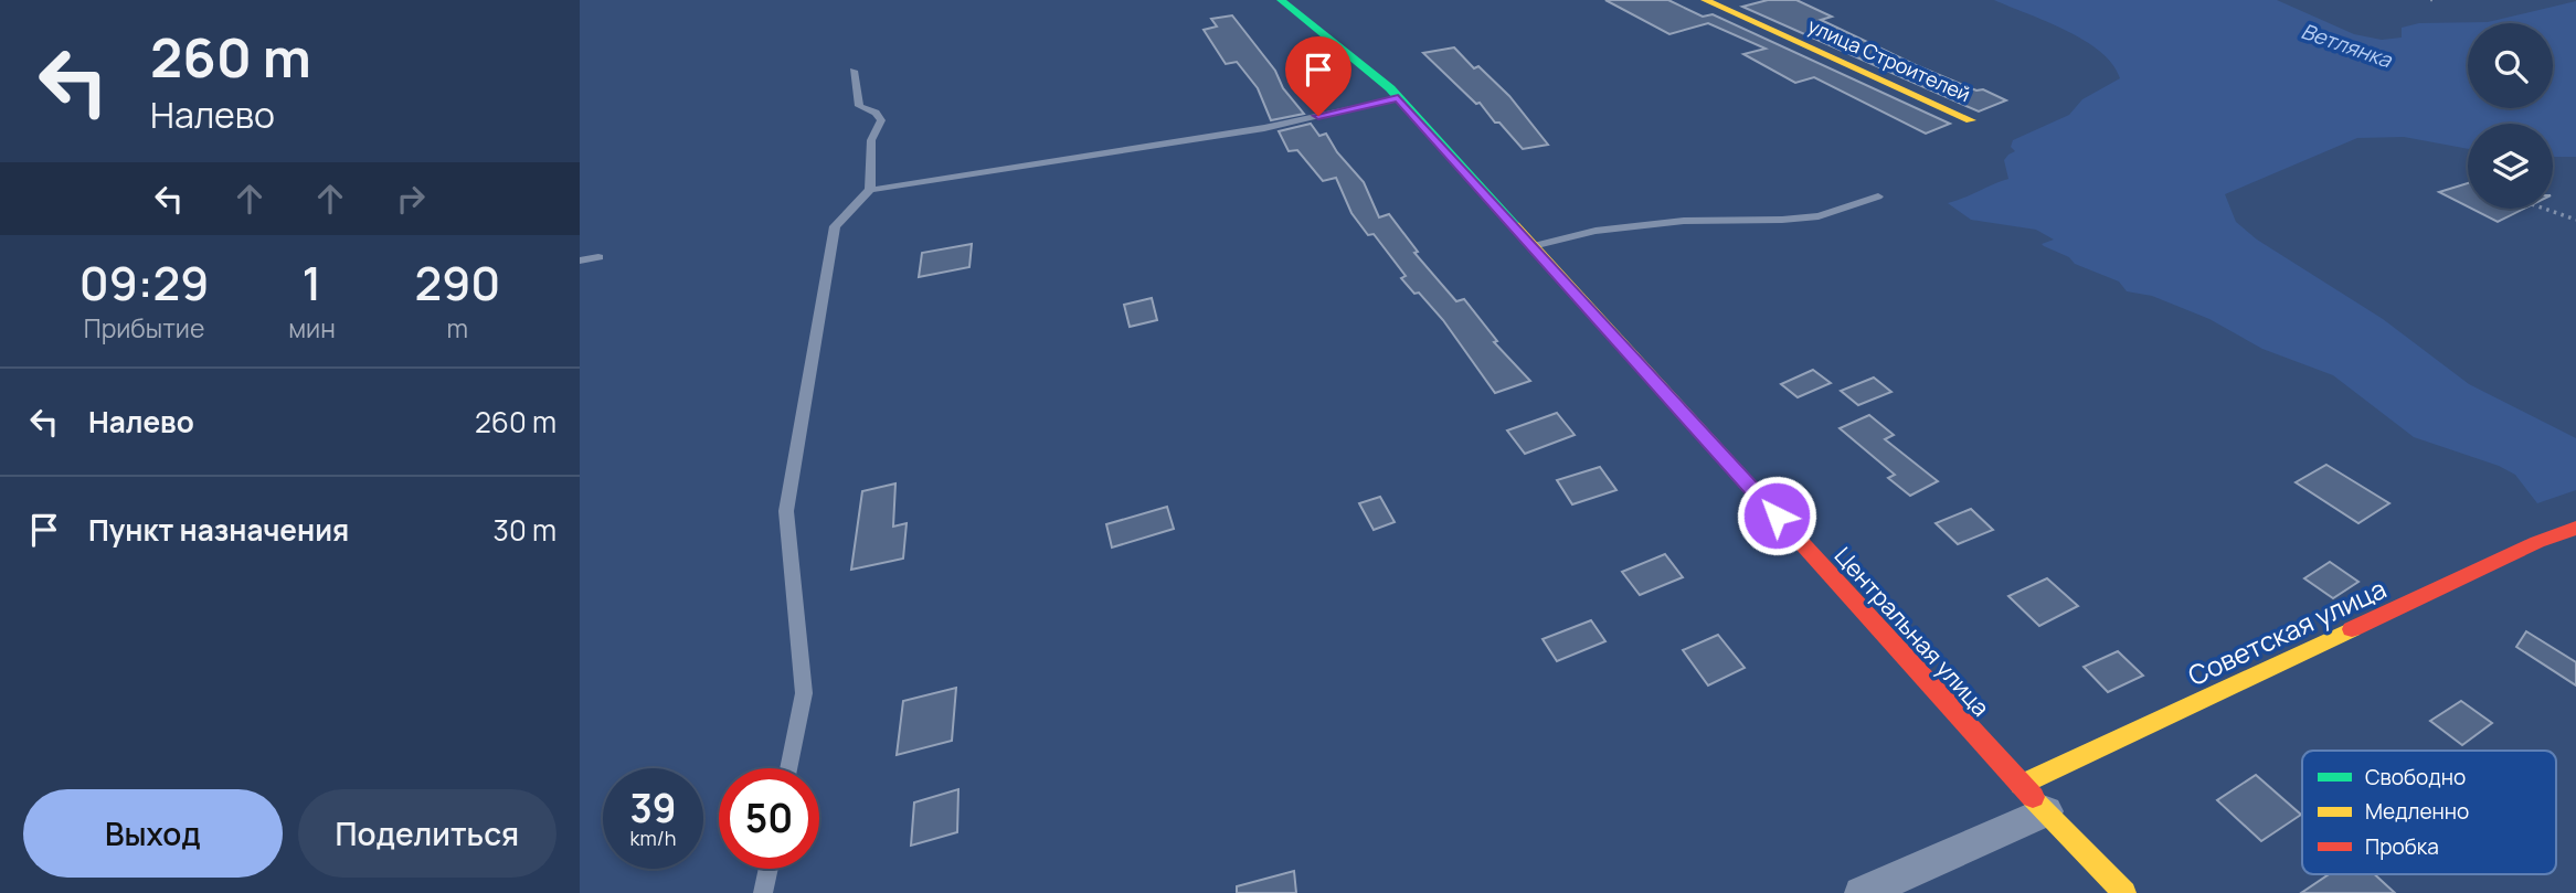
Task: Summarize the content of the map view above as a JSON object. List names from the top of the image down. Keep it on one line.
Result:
{"streets":{"main road":["улица Строителей","Центральная улица","Советская улица"]},"crossings":[["Центральная улица","Советская улица"]],"water":["Ветлянка"],"legend":["Свободно","Медленно","Пробка"],"page":{"turn":["260 m","Налево"],"eta":["09:29","Прибытие","1","мин","290","m"],"list":[{"name":"Налево","value":"260 m"},{"name":"Пункт назначения","value":"30 m"}],"speed":"39 km/h","limit":"50","buttons":["Выход","Поделиться"]}}
